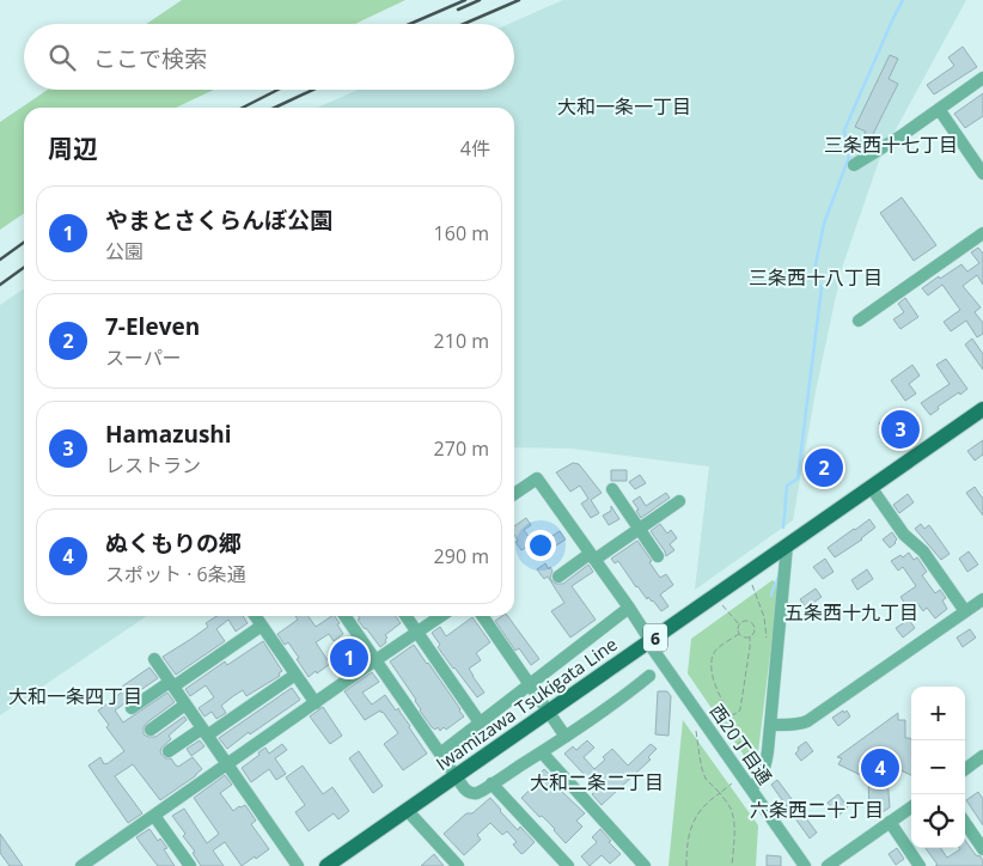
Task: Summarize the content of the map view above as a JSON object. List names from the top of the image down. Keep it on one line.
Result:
{"streets":{"main road":["6","Iwamizawa Tsukigata Line"],"street":["西20丁目通"]},"crossings":[["Iwamizawa Tsukigata Line","西20丁目通"]],"districts":["大和一条一丁目","三条西十七丁目","三条西十八丁目","五条西十九丁目","大和一条四丁目","大和二条二丁目","六条西二十丁目"],"page":{"search":"ここで検索","heading":["周辺","4件"],"list":[{"mark":"1","name":"やまとさくらんぼ公園","note":"公園","value":"160 m"},{"mark":"2","name":"7-Eleven","note":"スーパー","value":"210 m"},{"mark":"3","name":"Hamazushi","note":"レストラン","value":"270 m"},{"mark":"4","name":"ぬくもりの郷","note":"スポット · 6条通","value":"290 m"}],"pins":["3","2","1","4"],"map_buttons":["+","−"]}}
